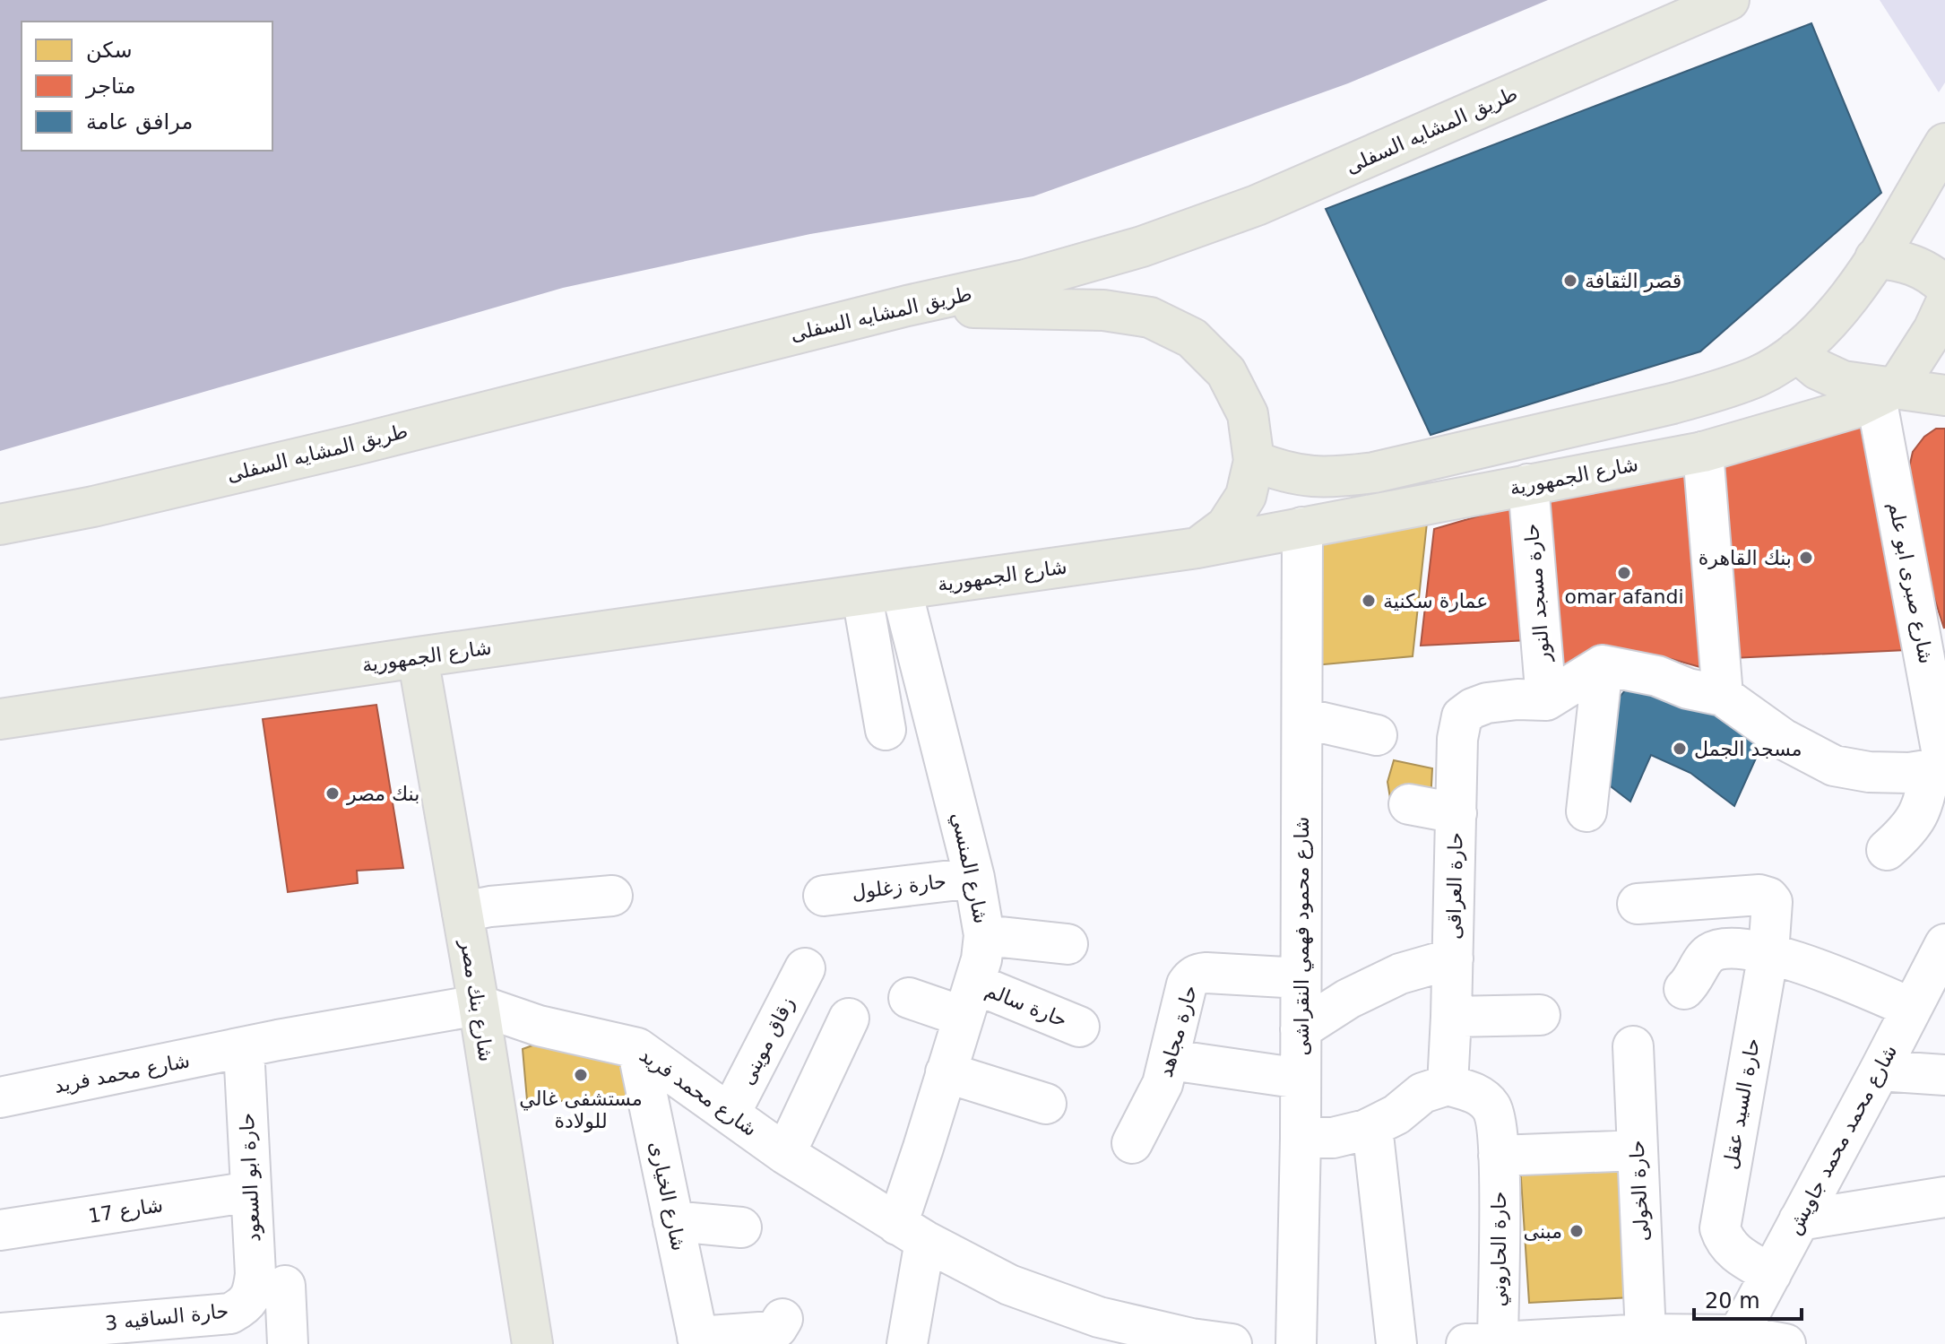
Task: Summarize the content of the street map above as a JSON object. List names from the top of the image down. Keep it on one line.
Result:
{"streets":{"main road":["طريق المشايه السفلى","شارع الجمهورية","شارع بنك مصر"],"street":["شارع صبرى ابو علم","حارة مسجد النور","شارع المنسي","حارة العراقى","حارة زغلول","شارع محمود فهمي النقراشى","حارة سالم","حارة مجاهد","زقاق موينى","شارع محمد فريد","حارة السيد عقل","شارع محمد محمد جاويش","حارة ابو السعود","حارة الخولى","شارع الخيارى","شارع 17","حارة الحاروني","حارة الساقيه 3"]},"crossings":[["شارع الجمهورية","شارع صبرى ابو علم"],["شارع الجمهورية","حارة مسجد النور"],["شارع الجمهورية","شارع المنسي"],["شارع الجمهورية","شارع محمود فهمي النقراشى"],["شارع الجمهورية","شارع بنك مصر"],["حارة مسجد النور","حارة العراقى"],["شارع المنسي","حارة زغلول"],["شارع المنسي","حارة سالم"],["شارع المنسي","شارع محمد فريد"],["حارة العراقى","حارة الحاروني"],["شارع محمود فهمي النقراشى","حارة مجاهد"],["شارع بنك مصر","شارع محمد فريد"],["زقاق موينى","شارع محمد فريد"],["شارع محمد فريد","حارة ابو السعود"],["شارع محمد فريد","شارع الخيارى"],["حارة السيد عقل","شارع محمد محمد جاويش"],["حارة ابو السعود","شارع 17"],["حارة ابو السعود","حارة الساقيه 3"]],"places":["قصر الثقافة","بنك القاهرة","omar afandi","عمارة سكنية","مسجد الجمل","بنك مصر","مستشفى غالي للولادة","مبنى"],"legend":["سكن","متاجر","مرافق عامة"],"scale_bar":"20 m"}
